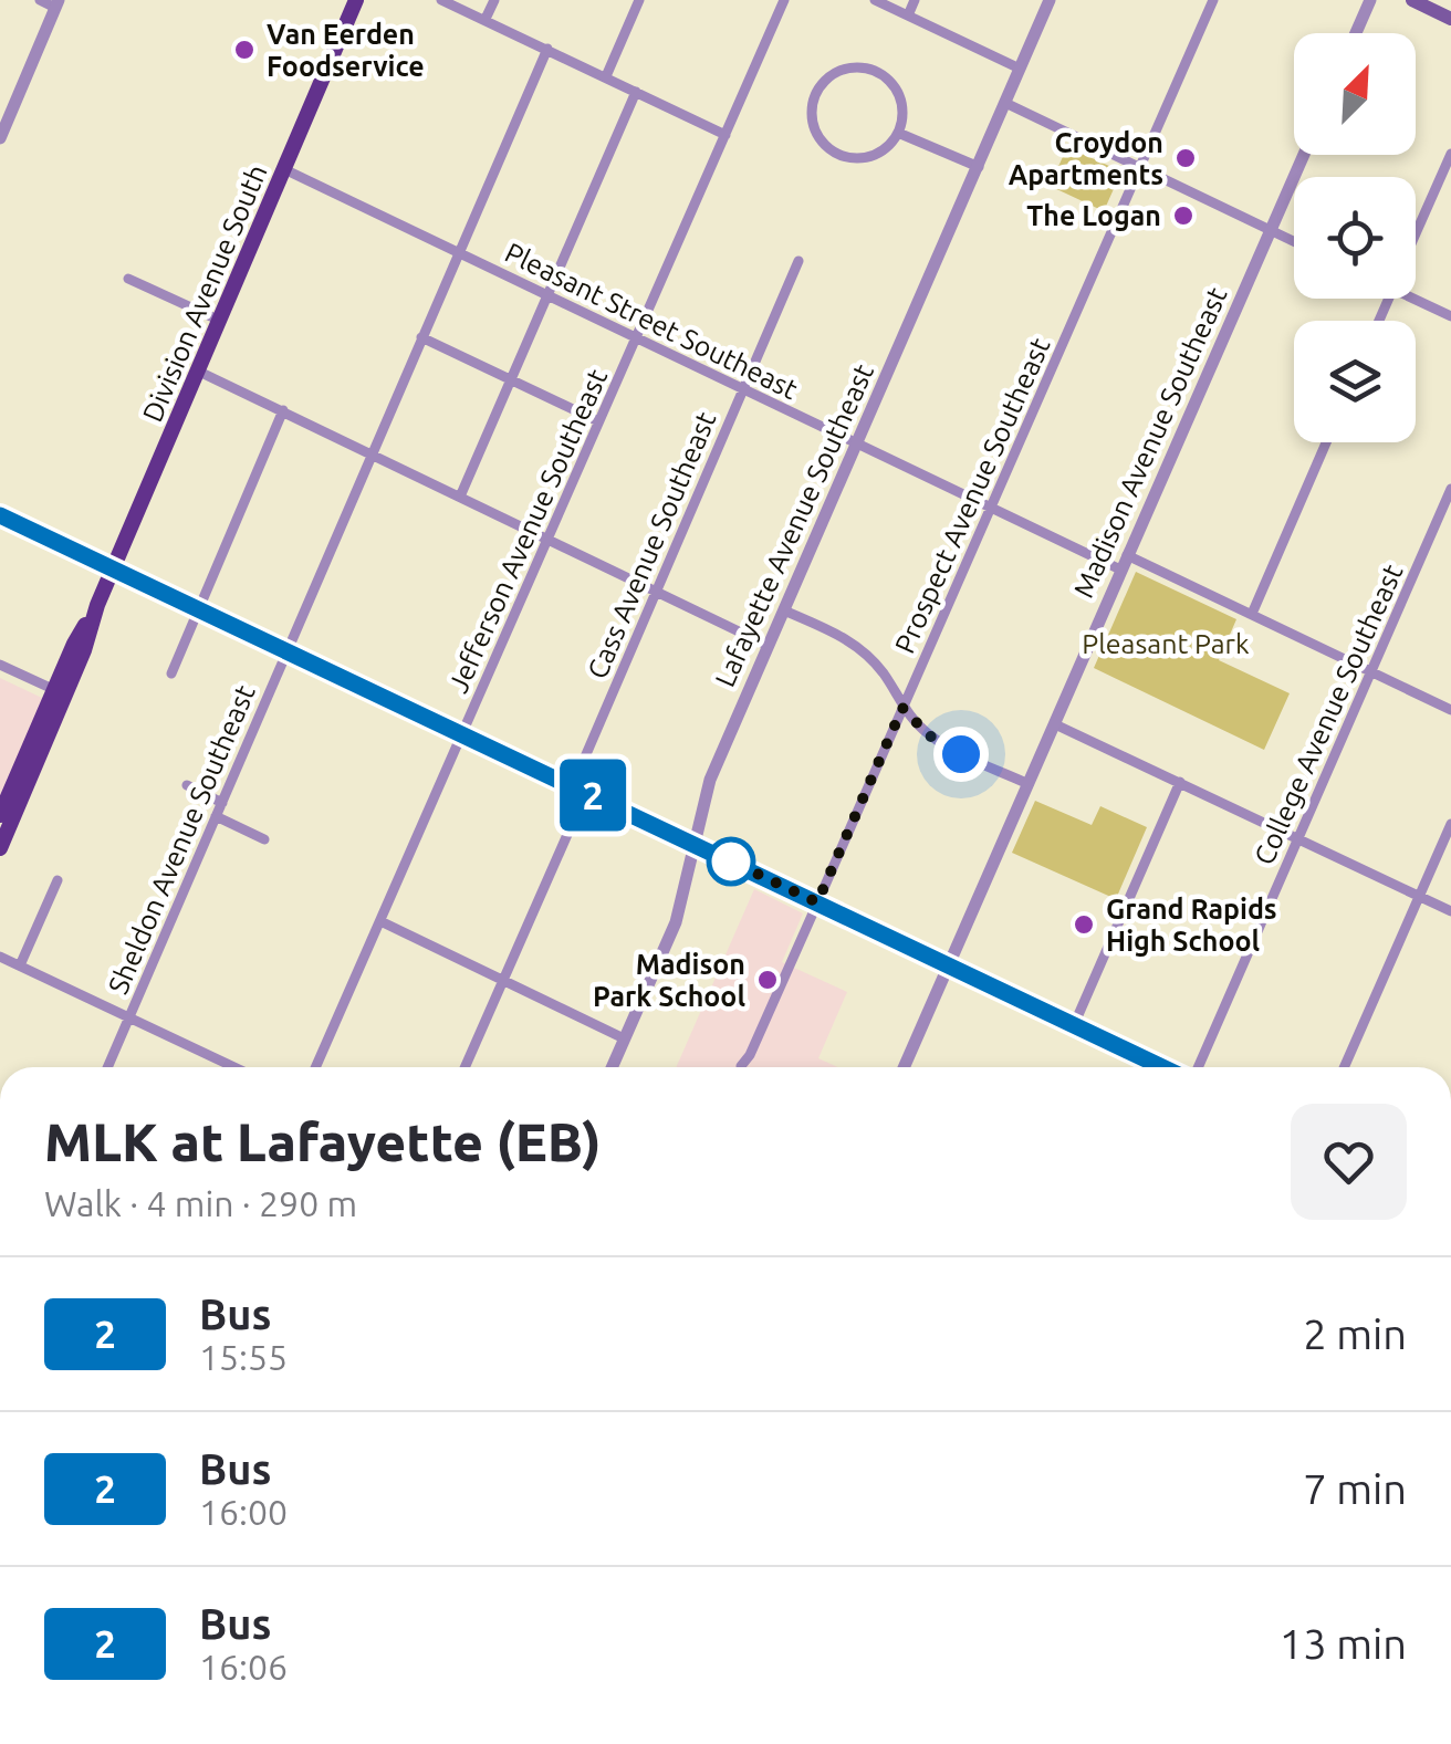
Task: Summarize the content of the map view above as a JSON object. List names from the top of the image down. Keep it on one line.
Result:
{"streets":{"main road":["Division Avenue South"],"street":["Pleasant Street Southeast","Madison Avenue Southeast","Prospect Avenue Southeast","Lafayette Avenue Southeast","Jefferson Avenue Southeast","Cass Avenue Southeast","College Avenue Southeast","Sheldon Avenue Southeast"]},"crossings":[["Division Avenue South","Pleasant Street Southeast"],["Pleasant Street Southeast","Madison Avenue Southeast"],["Pleasant Street Southeast","Prospect Avenue Southeast"],["Pleasant Street Southeast","Lafayette Avenue Southeast"],["Pleasant Street Southeast","Jefferson Avenue Southeast"],["Pleasant Street Southeast","Cass Avenue Southeast"],["Pleasant Street Southeast","Sheldon Avenue Southeast"]],"parks":["Pleasant Park"],"places":["Van Eerden Foodservice","Croydon Apartments","The Logan","Grand Rapids High School","Madison Park School"],"lines":["bus line 2"],"north":"top right","page":{"on_map":"2","heading":["MLK at Lafayette (EB)","Walk · 4 min · 290 m"],"list":[{"mark":"2","name":"Bus","note":"15:55","value":"2 min"},{"mark":"2","name":"Bus","note":"16:00","value":"7 min"},{"mark":"2","name":"Bus","note":"16:06","value":"13 min"}]}}
